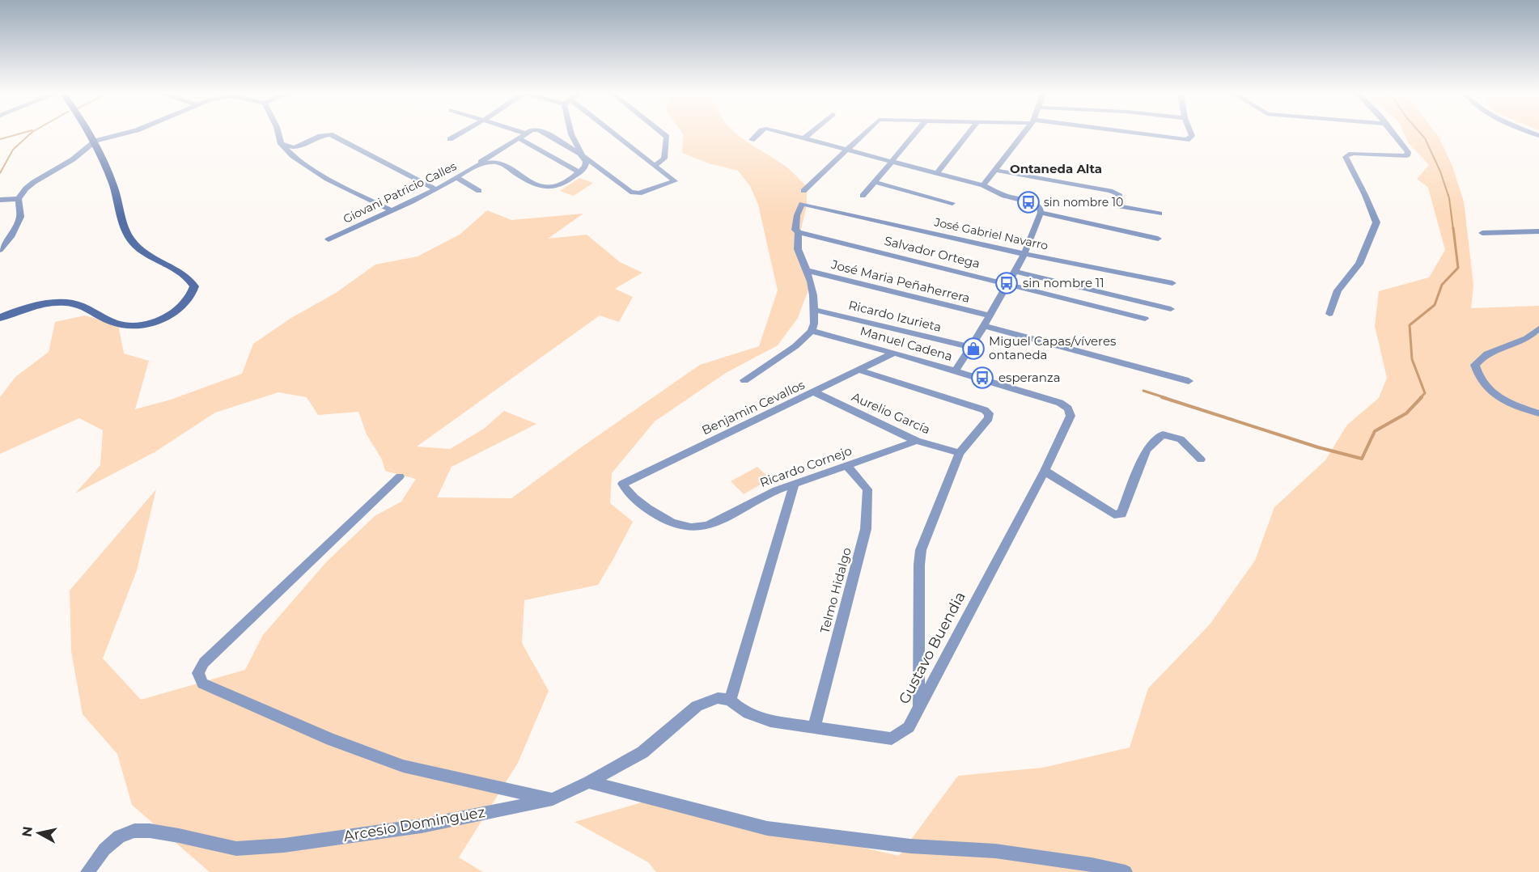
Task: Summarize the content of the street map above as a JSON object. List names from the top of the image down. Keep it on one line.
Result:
{"streets":{"street":["Giovani Patricio Calles","José Gabriel Navarro","Salvador Ortega","José Maria Peñaherrera","Ricardo Izurieta","Manuel Cadena","Benjamin Cevallos","Aurelio García","Ricardo Cornejo","Telmo Hidalgo","Gustavo Buendia","Arcesio Dominguez"]},"crossings":[["José Gabriel Navarro","Salvador Ortega"],["Manuel Cadena","Benjamin Cevallos"],["Manuel Cadena","Gustavo Buendia"],["Benjamin Cevallos","Aurelio García"],["Benjamin Cevallos","Ricardo Cornejo"],["Aurelio García","Ricardo Cornejo"],["Ricardo Cornejo","Telmo Hidalgo"],["Telmo Hidalgo","Gustavo Buendia"],["Gustavo Buendia","Arcesio Dominguez"]],"districts":["Ontaneda Alta"],"places":{"bus stop":["sin nombre 10","sin nombre 11","esperanza"],"shop":["Miguel Capas/víveres ontaneda"]},"north":"left"}
